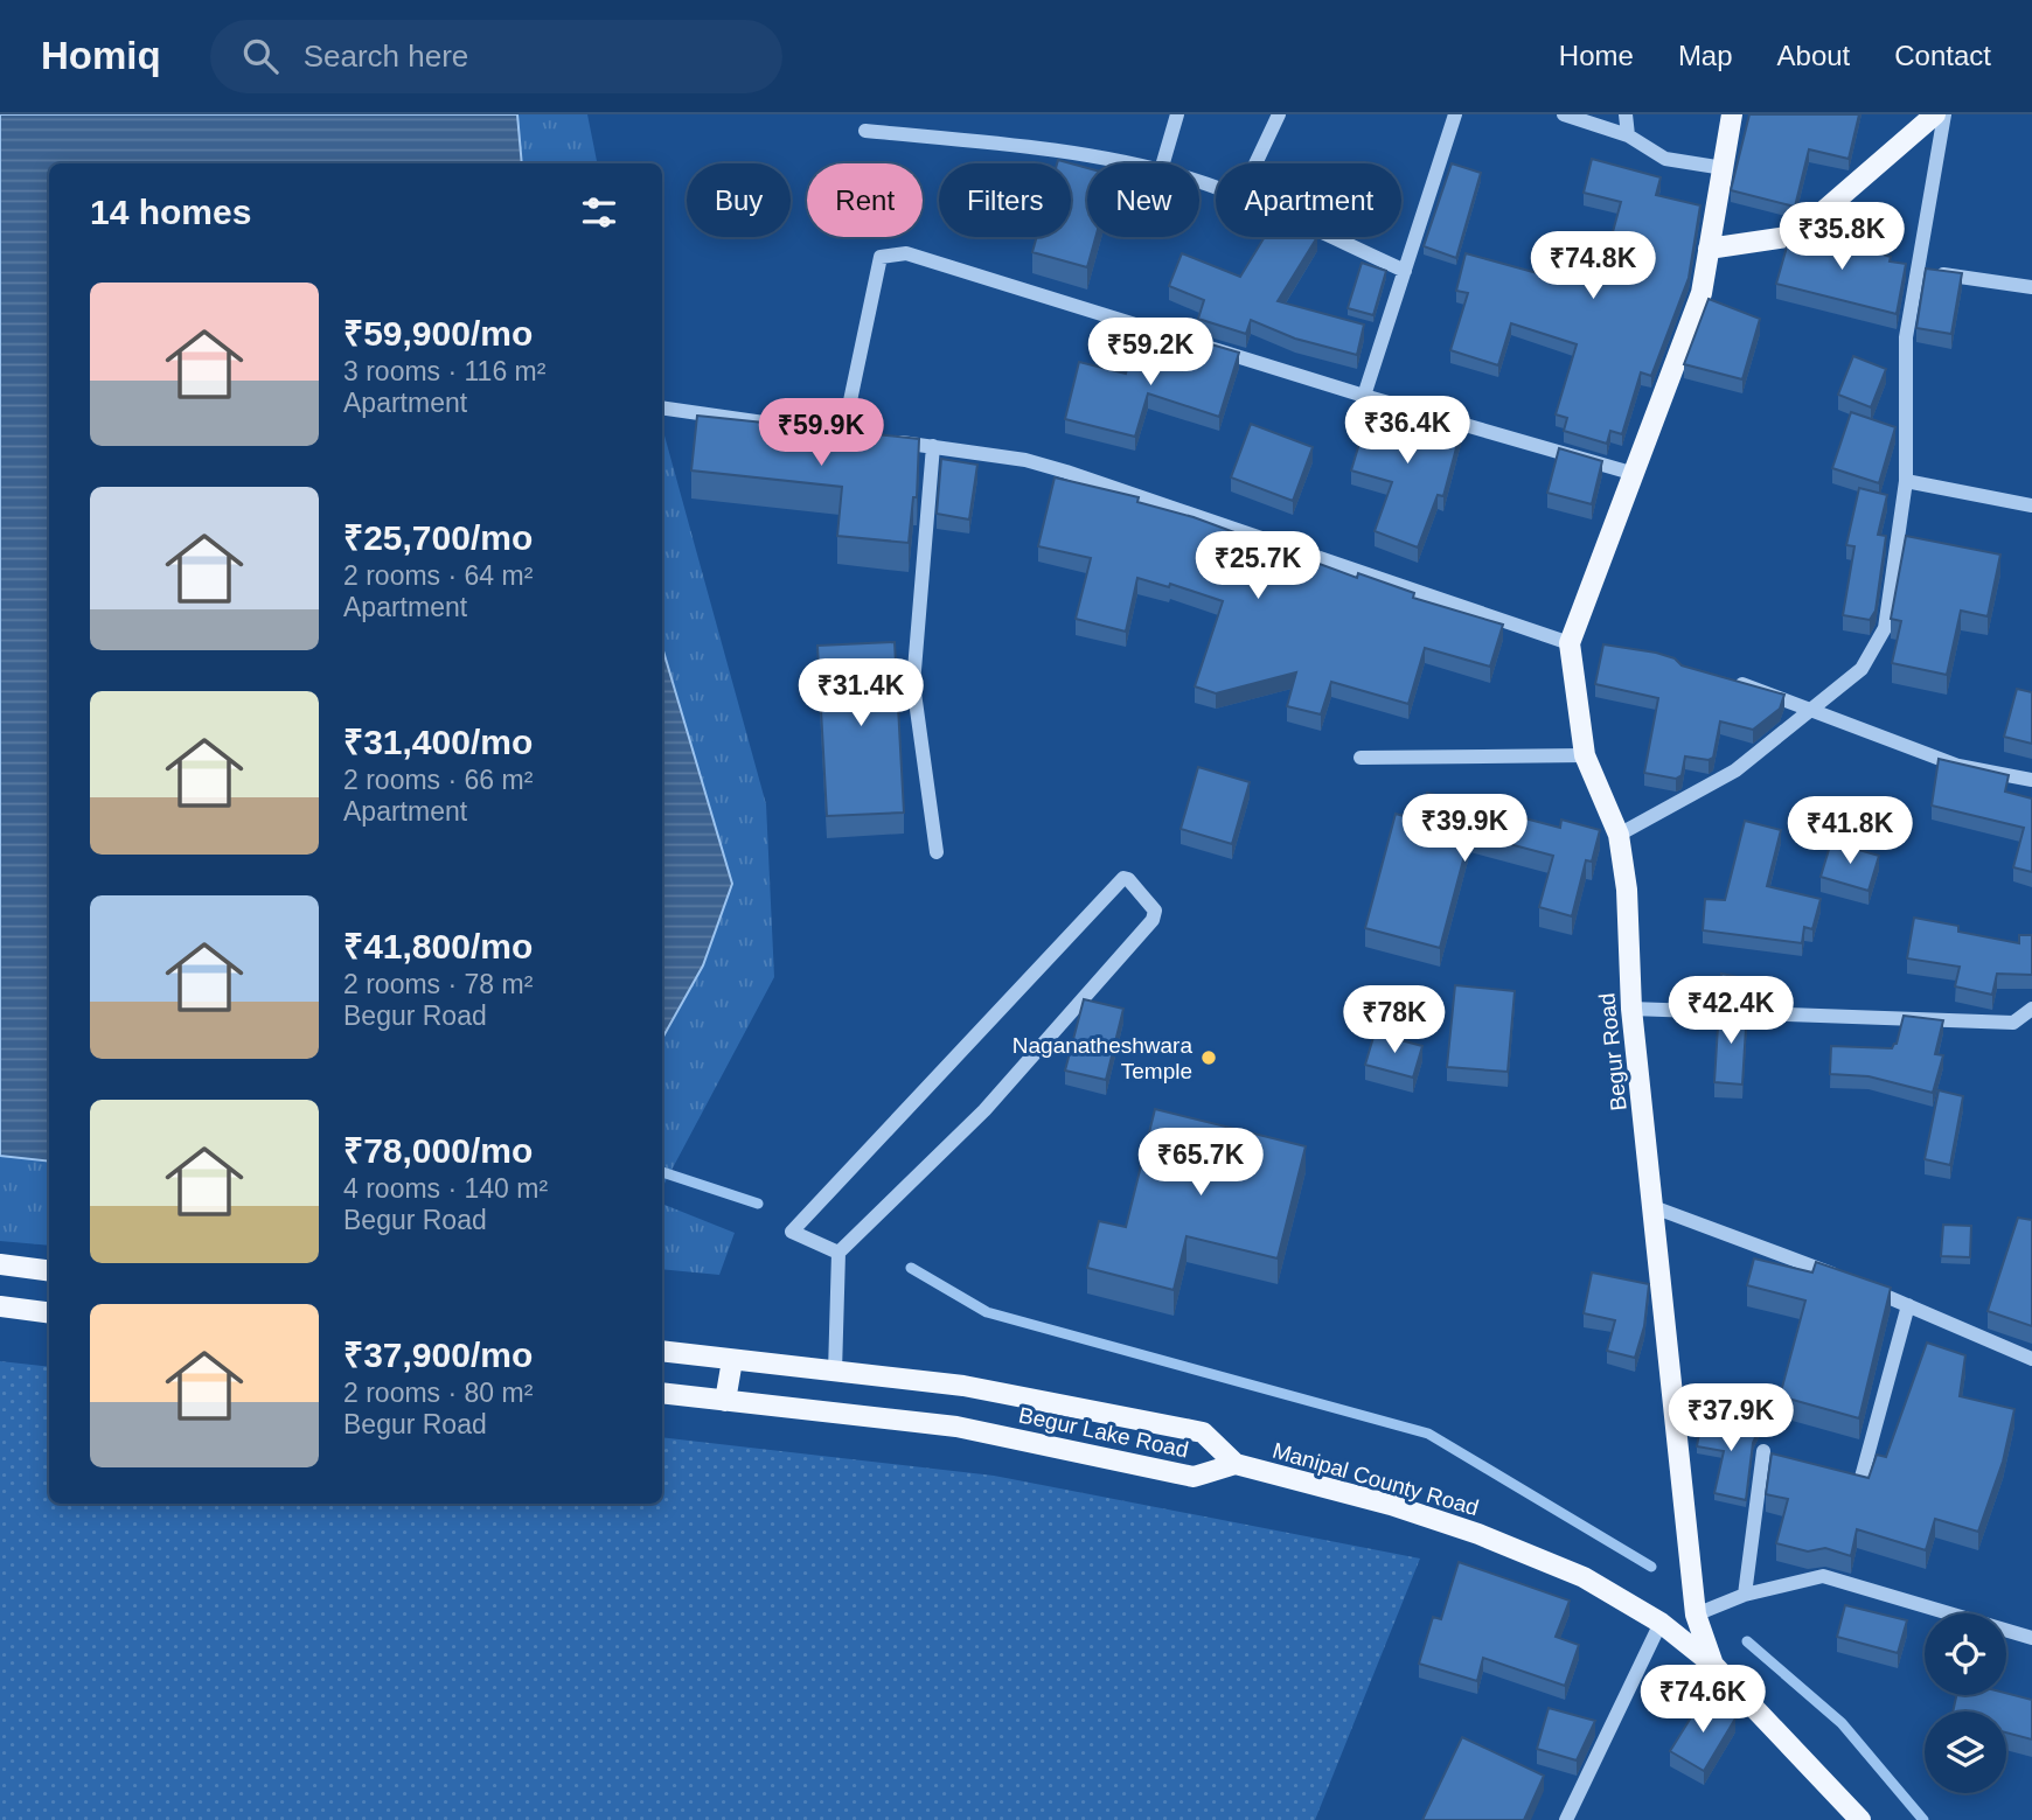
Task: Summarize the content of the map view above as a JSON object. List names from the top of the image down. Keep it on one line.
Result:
{"streets":{"main road":["Begur Road","Begur Lake Road","Manipal County Road"]},"crossings":[["Begur Road","Manipal County Road"],["Begur Lake Road","Manipal County Road"]],"places":["Naganatheshwara Temple"],"page":{"header":"Homiq","search":"Search here","nav":["Home","Map","About","Contact"],"chip":["Buy","Rent","Filters","New","Apartment"],"heading":"14 homes","price":["₹35.8K","₹74.8K","₹59.2K","₹36.4K","₹59.9K","₹25.7K","₹31.4K","₹39.9K","₹41.8K","₹42.4K","₹78K","₹65.7K","₹37.9K","₹74.6K"],"list":[{"name":"₹59,900/mo","note":"3 rooms · 116 m² · Apartment"},{"name":"₹25,700/mo","note":"2 rooms · 64 m² · Apartment"},{"name":"₹31,400/mo","note":"2 rooms · 66 m² · Apartment"},{"name":"₹41,800/mo","note":"2 rooms · 78 m² · Begur Road"},{"name":"₹78,000/mo","note":"4 rooms · 140 m² · Begur Road"},{"name":"₹37,900/mo","note":"2 rooms · 80 m² · Begur Road"}]}}
